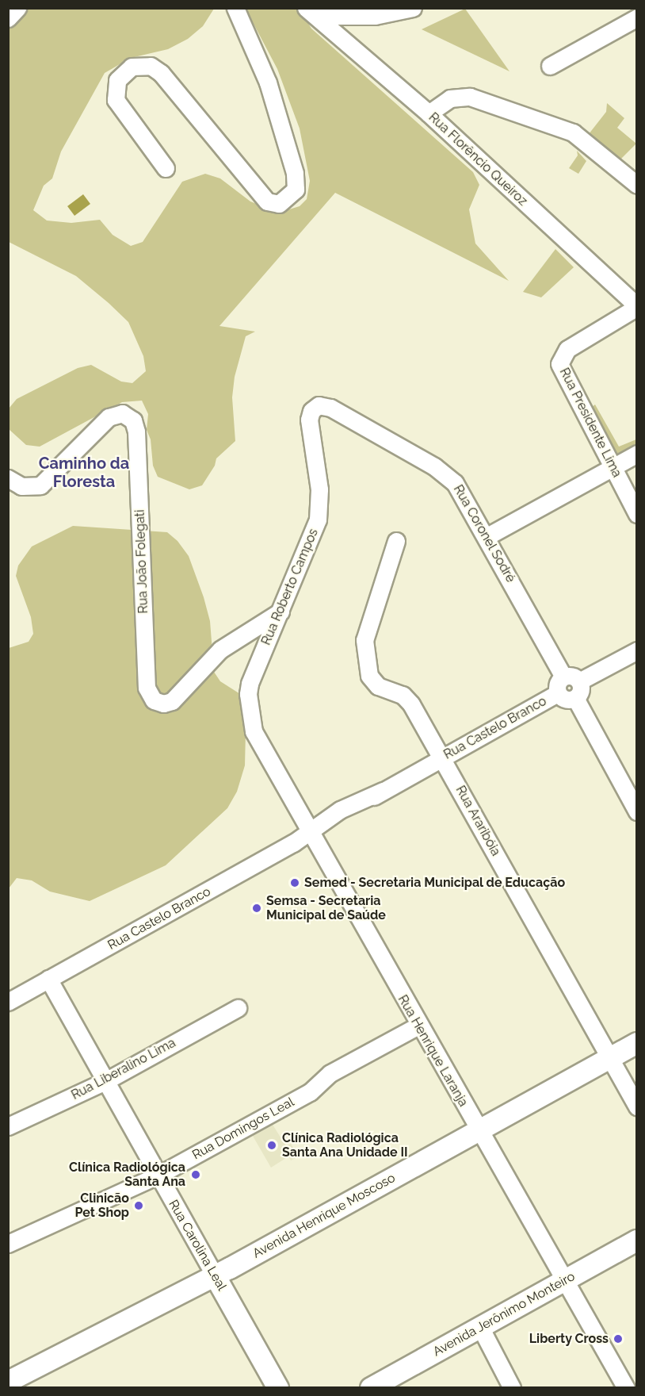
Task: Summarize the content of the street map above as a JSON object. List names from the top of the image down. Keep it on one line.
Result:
{"streets":{"main road":["Avenida Henrique Moscoso","Rua Carolina Leal","Avenida Jerônimo Monteiro"],"street":["Rua Florêncio Queiroz","Rua Presidente Lima","Rua Coronel Sodré","Rua João Folegati","Rua Roberto Campos","Rua Castelo Branco","Rua Araribóia","Rua Henrique Laranja","Rua Liberalino Lima","Rua Domingos Leal"]},"crossings":[["Rua Florêncio Queiroz","Rua Presidente Lima"],["Rua Coronel Sodré","Rua Roberto Campos"],["Rua Coronel Sodré","Rua Castelo Branco"],["Rua João Folegati","Rua Roberto Campos"],["Rua Roberto Campos","Rua Henrique Laranja"],["Rua Castelo Branco","Rua Araribóia"],["Rua Castelo Branco","Rua Henrique Laranja"],["Rua Castelo Branco","Rua Carolina Leal"],["Rua Araribóia","Avenida Henrique Moscoso"],["Rua Henrique Laranja","Rua Domingos Leal"],["Rua Henrique Laranja","Avenida Henrique Moscoso"],["Rua Henrique Laranja","Avenida Jerônimo Monteiro"],["Rua Liberalino Lima","Rua Carolina Leal"],["Rua Domingos Leal","Rua Carolina Leal"],["Avenida Henrique Moscoso","Rua Carolina Leal"]],"districts":["Caminho da Floresta"],"places":["Semed - Secretaria Municipal de Educação","Semsa - Secretaria Municipal de Saúde","Clínica Radiológica Santa Ana Unidade II","Clínica Radiológica Santa Ana","Clinicão Pet Shop","Liberty Cross"]}
